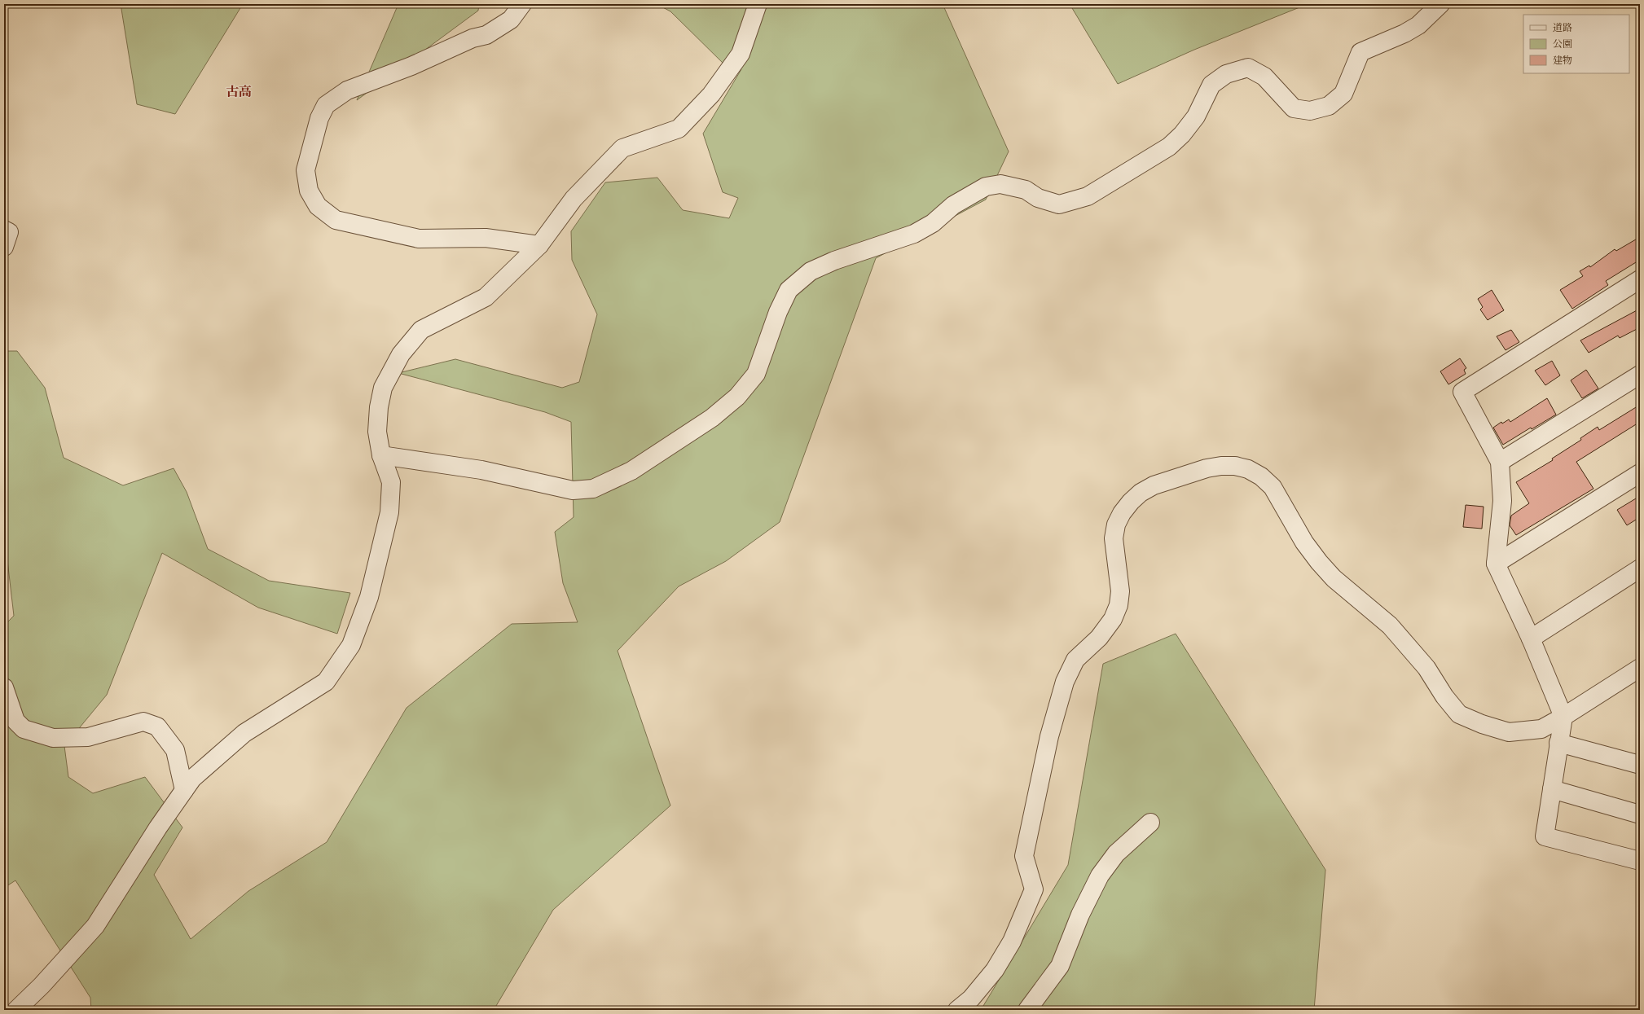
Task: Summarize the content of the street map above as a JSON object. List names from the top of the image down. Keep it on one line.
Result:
{"districts":["古高"],"legend":["道路","公園","建物"]}
